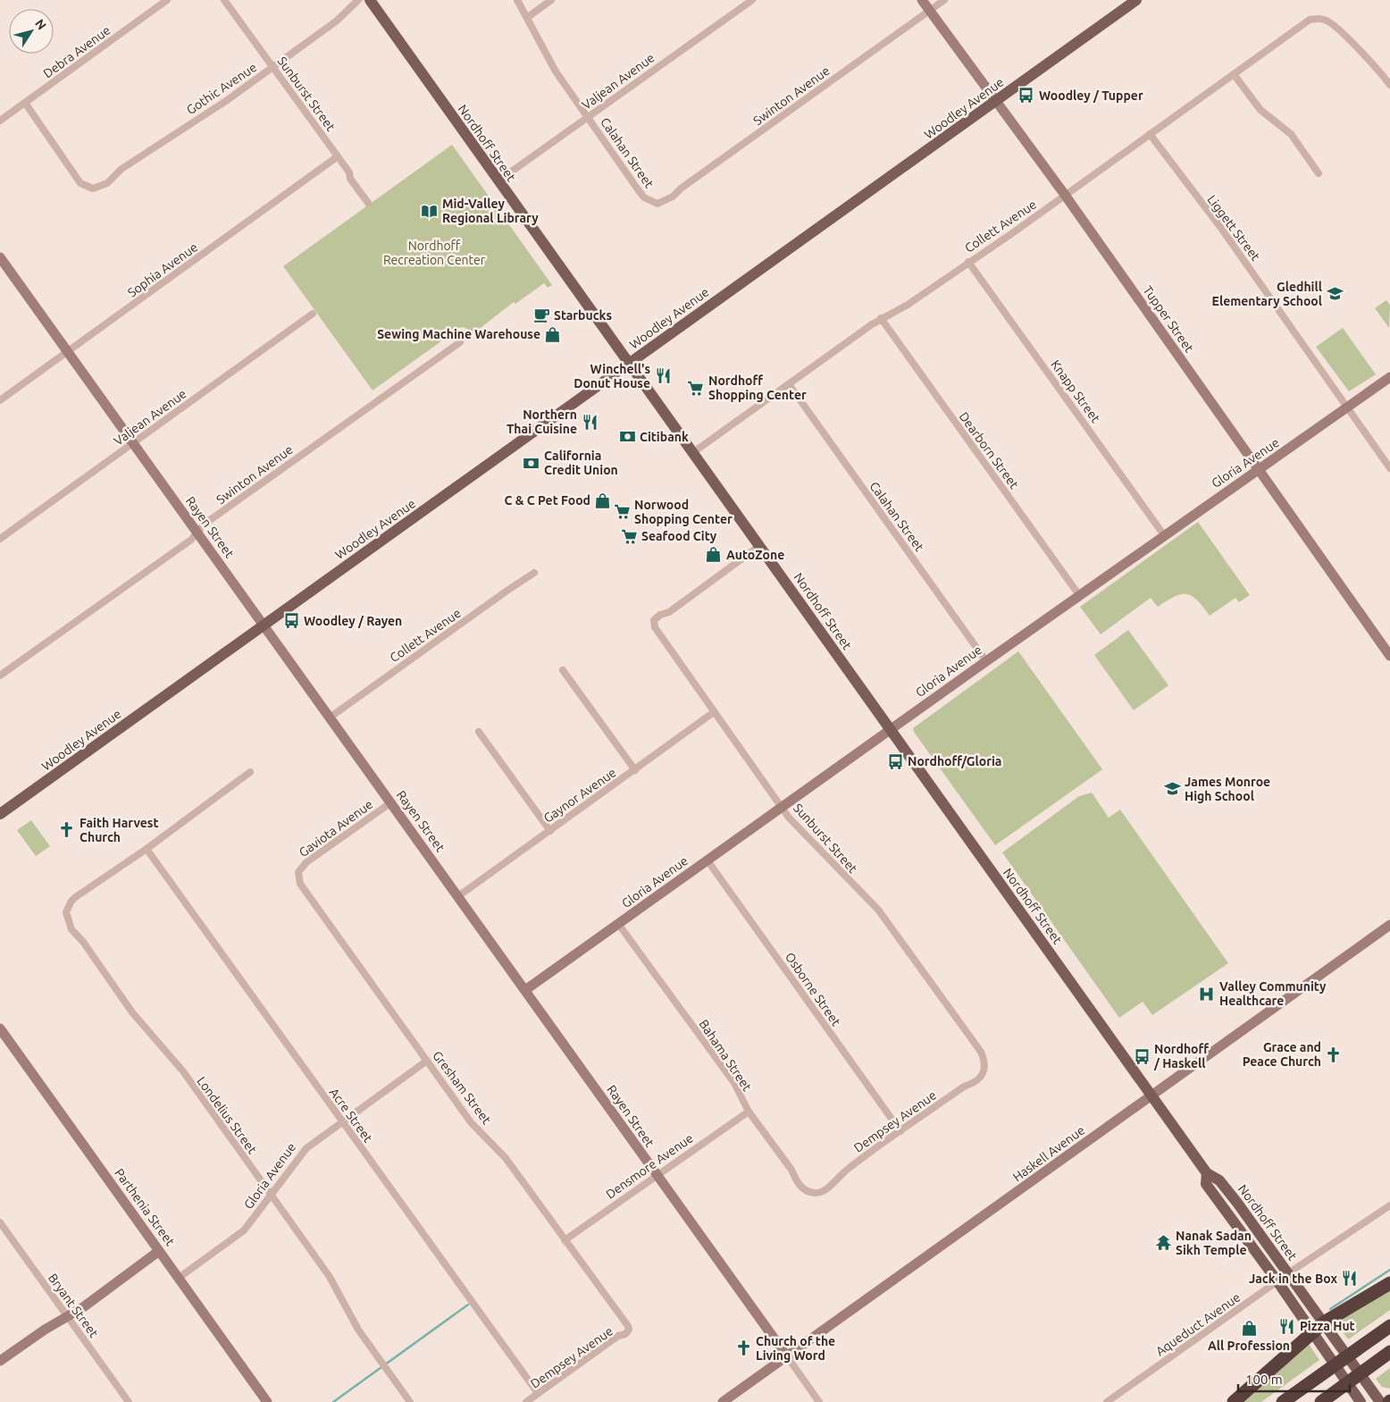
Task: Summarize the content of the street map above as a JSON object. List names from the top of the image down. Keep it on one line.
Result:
{"streets":{"main road":["Woodley Avenue","Nordhoff Street"],"street":["Debra Avenue","Valjean Avenue","Gothic Avenue","Sunburst Street","Swinton Avenue","Calahan Street","Collett Avenue","Liggett Street","Sophia Avenue","Tupper Street","Knapp Street","Dearborn Street","Gloria Avenue","Rayen Street","Gaynor Avenue","Gaviota Avenue","Osborne Street","Bahama Street","Gresham Street","Londelius Street","Acre Street","Dempsey Avenue","Haskell Avenue","Densmore Avenue","Parthenia Street","Bryant Street","Aqueduct Avenue"]},"crossings":[["Debra Avenue","Gothic Avenue"],["Valjean Avenue","Nordhoff Street"],["Valjean Avenue","Calahan Street"],["Valjean Avenue","Rayen Street"],["Gothic Avenue","Sunburst Street"],["Sunburst Street","Nordhoff Street"],["Sunburst Street","Sophia Avenue"],["Sunburst Street","Gloria Avenue"],["Sunburst Street","Gaynor Avenue"],["Sunburst Street","Dempsey Avenue"],["Swinton Avenue","Calahan Street"],["Swinton Avenue","Tupper Street"],["Swinton Avenue","Rayen Street"],["Woodley Avenue","Nordhoff Street"],["Woodley Avenue","Tupper Street"],["Woodley Avenue","Rayen Street"],["Nordhoff Street","Collett Avenue"],["Nordhoff Street","Gloria Avenue"],["Nordhoff Street","Haskell Avenue"],["Nordhoff Street","Aqueduct Avenue"],["Calahan Street","Collett Avenue"],["Calahan Street","Gloria Avenue"],["Collett Avenue","Liggett Street"],["Collett Avenue","Tupper Street"],["Collett Avenue","Knapp Street"],["Collett Avenue","Dearborn Street"],["Collett Avenue","Rayen Street"],["Liggett Street","Gloria Avenue"],["Sophia Avenue","Rayen Street"],["Tupper Street","Gloria Avenue"],["Knapp Street","Gloria Avenue"],["Dearborn Street","Gloria Avenue"],["Gloria Avenue","Rayen Street"],["Gloria Avenue","Osborne Street"],["Gloria Avenue","Bahama Street"],["Gloria Avenue","Gresham Street"],["Gloria Avenue","Londelius Street"],["Gloria Avenue","Acre Street"],["Gloria Avenue","Parthenia Street"],["Rayen Street","Gaynor Avenue"],["Rayen Street","Gaviota Avenue"],["Rayen Street","Haskell Avenue"],["Rayen Street","Densmore Avenue"],["Gaviota Avenue","Gresham Street"],["Osborne Street","Dempsey Avenue"],["Bahama Street","Dempsey Avenue"],["Bahama Street","Densmore Avenue"],["Gresham Street","Dempsey Avenue"],["Gresham Street","Densmore Avenue"],["Londelius Street","Acre Street"],["Acre Street","Dempsey Avenue"]],"parks":["Nordhoff Recreation Center"],"places":{"bus stop":["Woodley / Tupper","Woodley / Rayen","Nordhoff/Gloria","Nordhoff / Haskell"],"library":["Mid-Valley Regional Library"],"school or university":["Gledhill Elementary School","James Monroe High School"],"cafe":["Starbucks"],"shop":["Sewing Machine Warehouse","C & C Pet Food","AutoZone","All Profession"],"restaurant":["Winchell's Donut House","Northern Thai Cuisine","Jack in the Box","Pizza Hut"],"supermarket":["Nordhoff Shopping Center","Norwood Shopping Center","Seafood City"],"bank":["Citibank","California Credit Union"],"church":["Faith Harvest Church","Grace and Peace Church","Church of the Living Word"],"hospital":["Valley Community Healthcare"],"temple":["Nanak Sadan Sikh Temple"]},"scale_bar":"100 m","north":"top right"}
